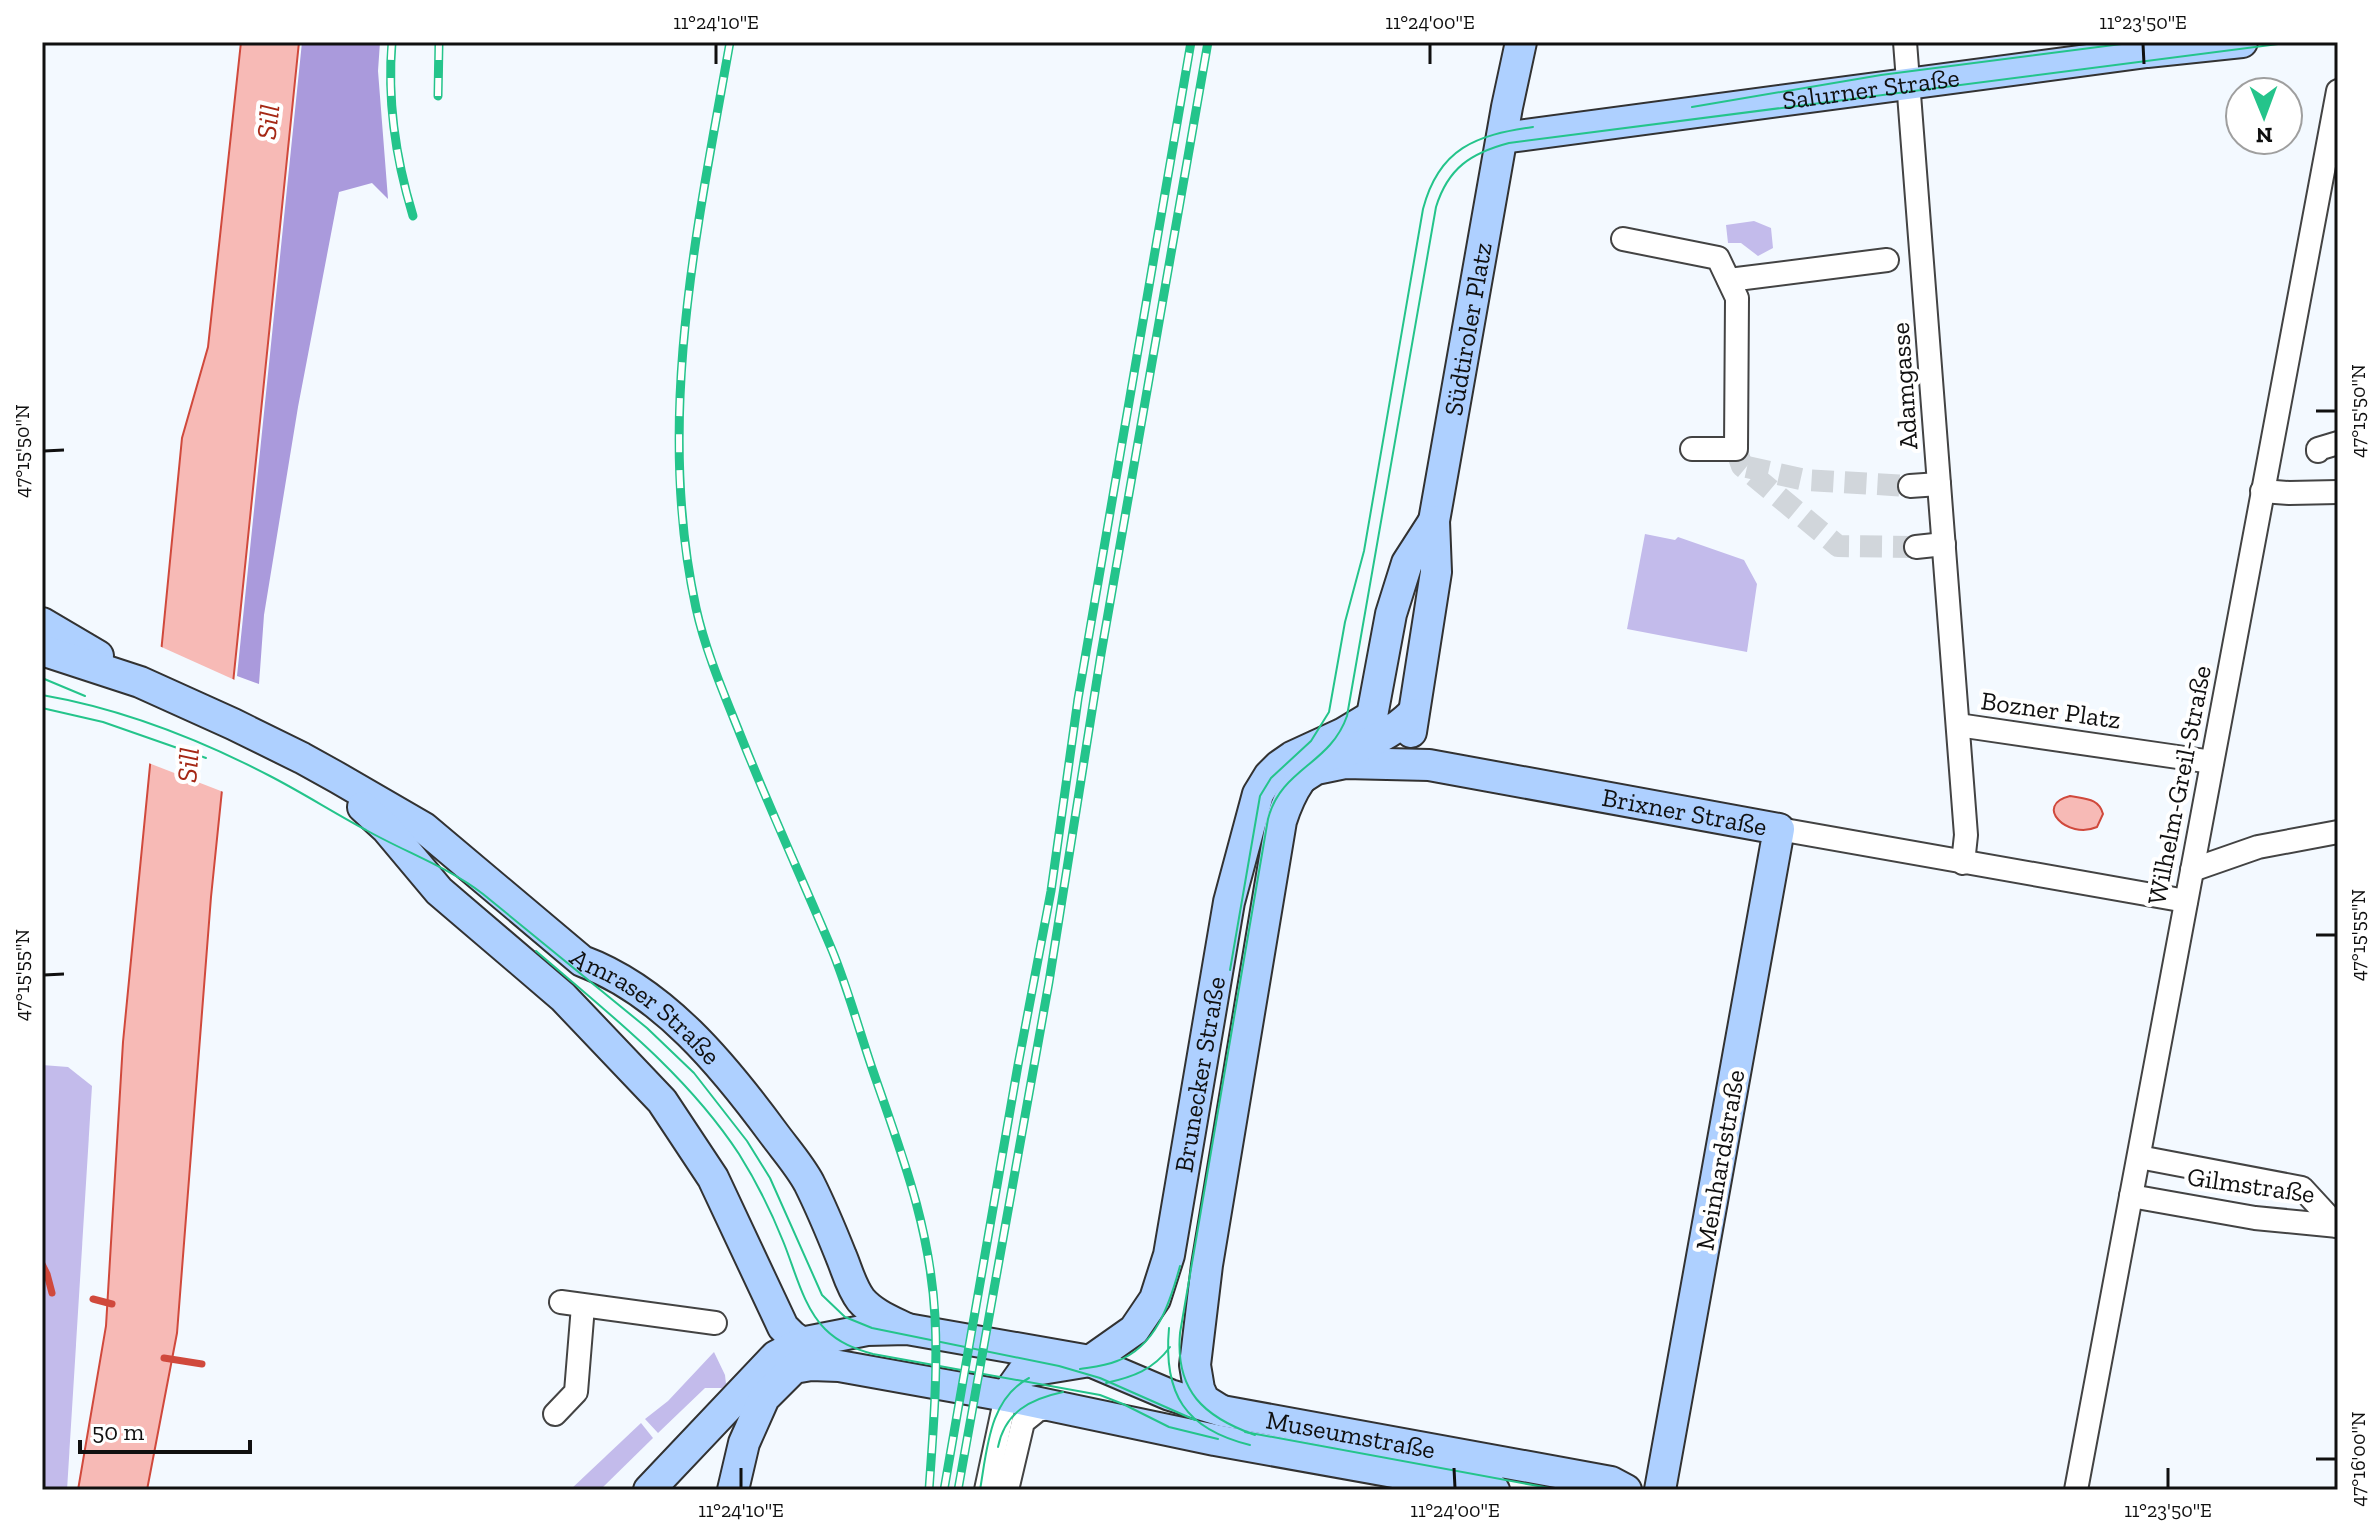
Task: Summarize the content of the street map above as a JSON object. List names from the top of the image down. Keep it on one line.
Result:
{"streets":{"street":["Salurner Straße","Südtiroler Platz","Adamgasse","Bozner Platz","Wilhelm-Greil-Straße","Brixner Straße","Amraser Straße","Brunecker Straße","Meinhardstraße","Gilmstraße","Museumstraße"]},"crossings":[["Salurner Straße","Südtiroler Platz"],["Salurner Straße","Adamgasse"],["Südtiroler Platz","Brixner Straße"],["Adamgasse","Bozner Platz"],["Bozner Platz","Wilhelm-Greil-Straße"],["Bozner Platz","Brixner Straße"],["Wilhelm-Greil-Straße","Gilmstraße"],["Brixner Straße","Meinhardstraße"],["Amraser Straße","Museumstraße"],["Brunecker Straße","Museumstraße"]],"water":["Sill"],"scale_bar":"50 m","north":"bottom","coordinates":["11°24'10\"E","11°24'00\"E","11°23'50\"E","47°15'50\"N","47°15'55\"N","47°16'00\"N"]}
